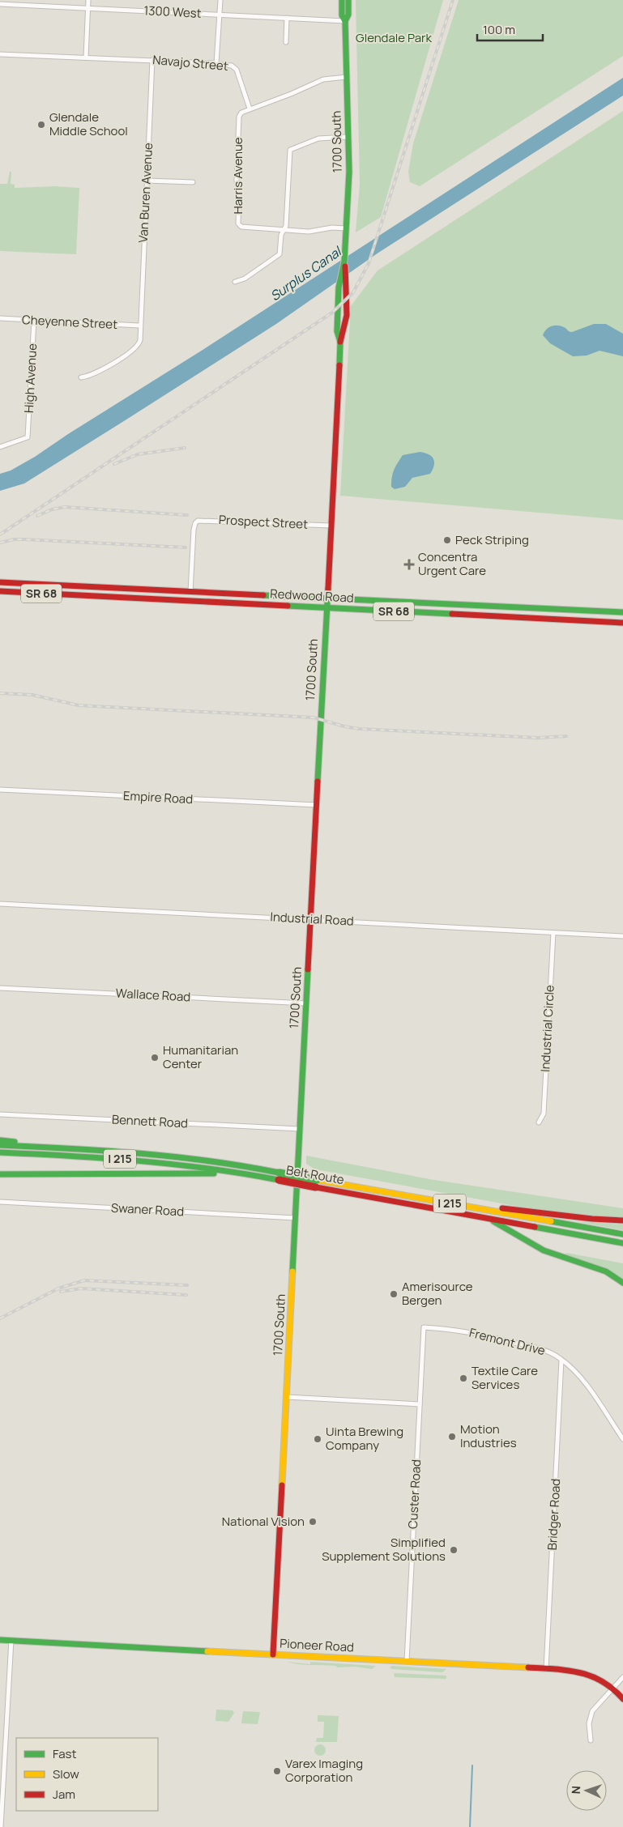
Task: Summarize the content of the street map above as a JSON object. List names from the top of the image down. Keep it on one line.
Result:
{"streets":{"main road":["1700 South","SR 68","Redwood Road","I 215","Belt Route","Pioneer Road"],"street":["1300 West","Navajo Street","Harris Avenue","Van Buren Avenue","Cheyenne Street","High Avenue","Prospect Street","Empire Road","Industrial Road","Wallace Road","Industrial Circle","Bennett Road","Swaner Road","Fremont Drive","Custer Road","Bridger Road"]},"crossings":[["1300 West","1700 South"],["Navajo Street","Harris Avenue"],["Navajo Street","Van Buren Avenue"],["1700 South","Prospect Street"],["1700 South","Redwood Road"],["1700 South","Empire Road"],["1700 South","Industrial Road"],["1700 South","Wallace Road"],["1700 South","Bennett Road"],["1700 South","Swaner Road"],["1700 South","Pioneer Road"],["Van Buren Avenue","Cheyenne Street"],["Cheyenne Street","High Avenue"],["Prospect Street","Redwood Road"],["Industrial Road","Industrial Circle"],["Fremont Drive","Custer Road"],["Fremont Drive","Bridger Road"],["Custer Road","Pioneer Road"],["Bridger Road","Pioneer Road"]],"water":["Surplus Canal"],"parks":["Glendale Park"],"places":{"other":["Glendale Middle School","Peck Striping","Humanitarian Center","Amerisource Bergen","Textile Care Services","Motion Industries","Uinta Brewing Company","National Vision","Simplified Supplement Solutions","Varex Imaging Corporation"],"health":["Concentra Urgent Care"]},"legend":["Fast","Slow","Jam"],"scale_bar":"100 m","north":"left"}
